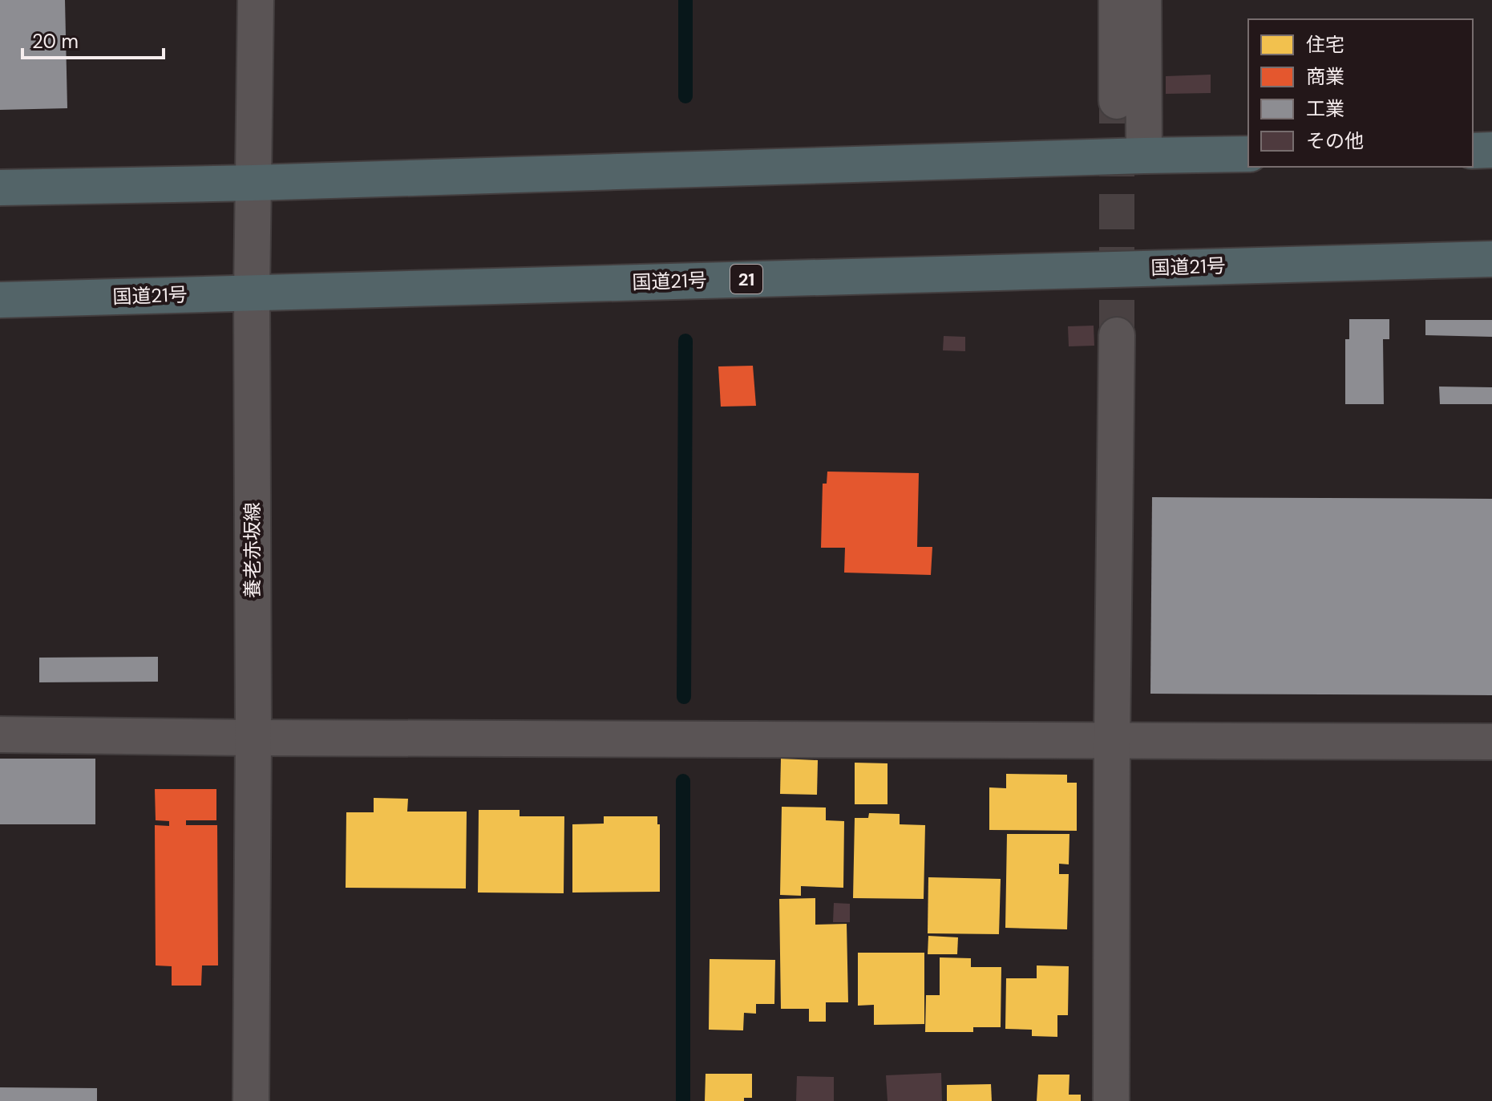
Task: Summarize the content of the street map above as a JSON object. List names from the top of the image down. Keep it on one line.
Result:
{"streets":{"highway":["国道21号","21"],"street":["養老赤坂線"]},"crossings":[["国道21号","養老赤坂線"]],"legend":["住宅","商業","工業","その他"],"scale_bar":"20 m"}
